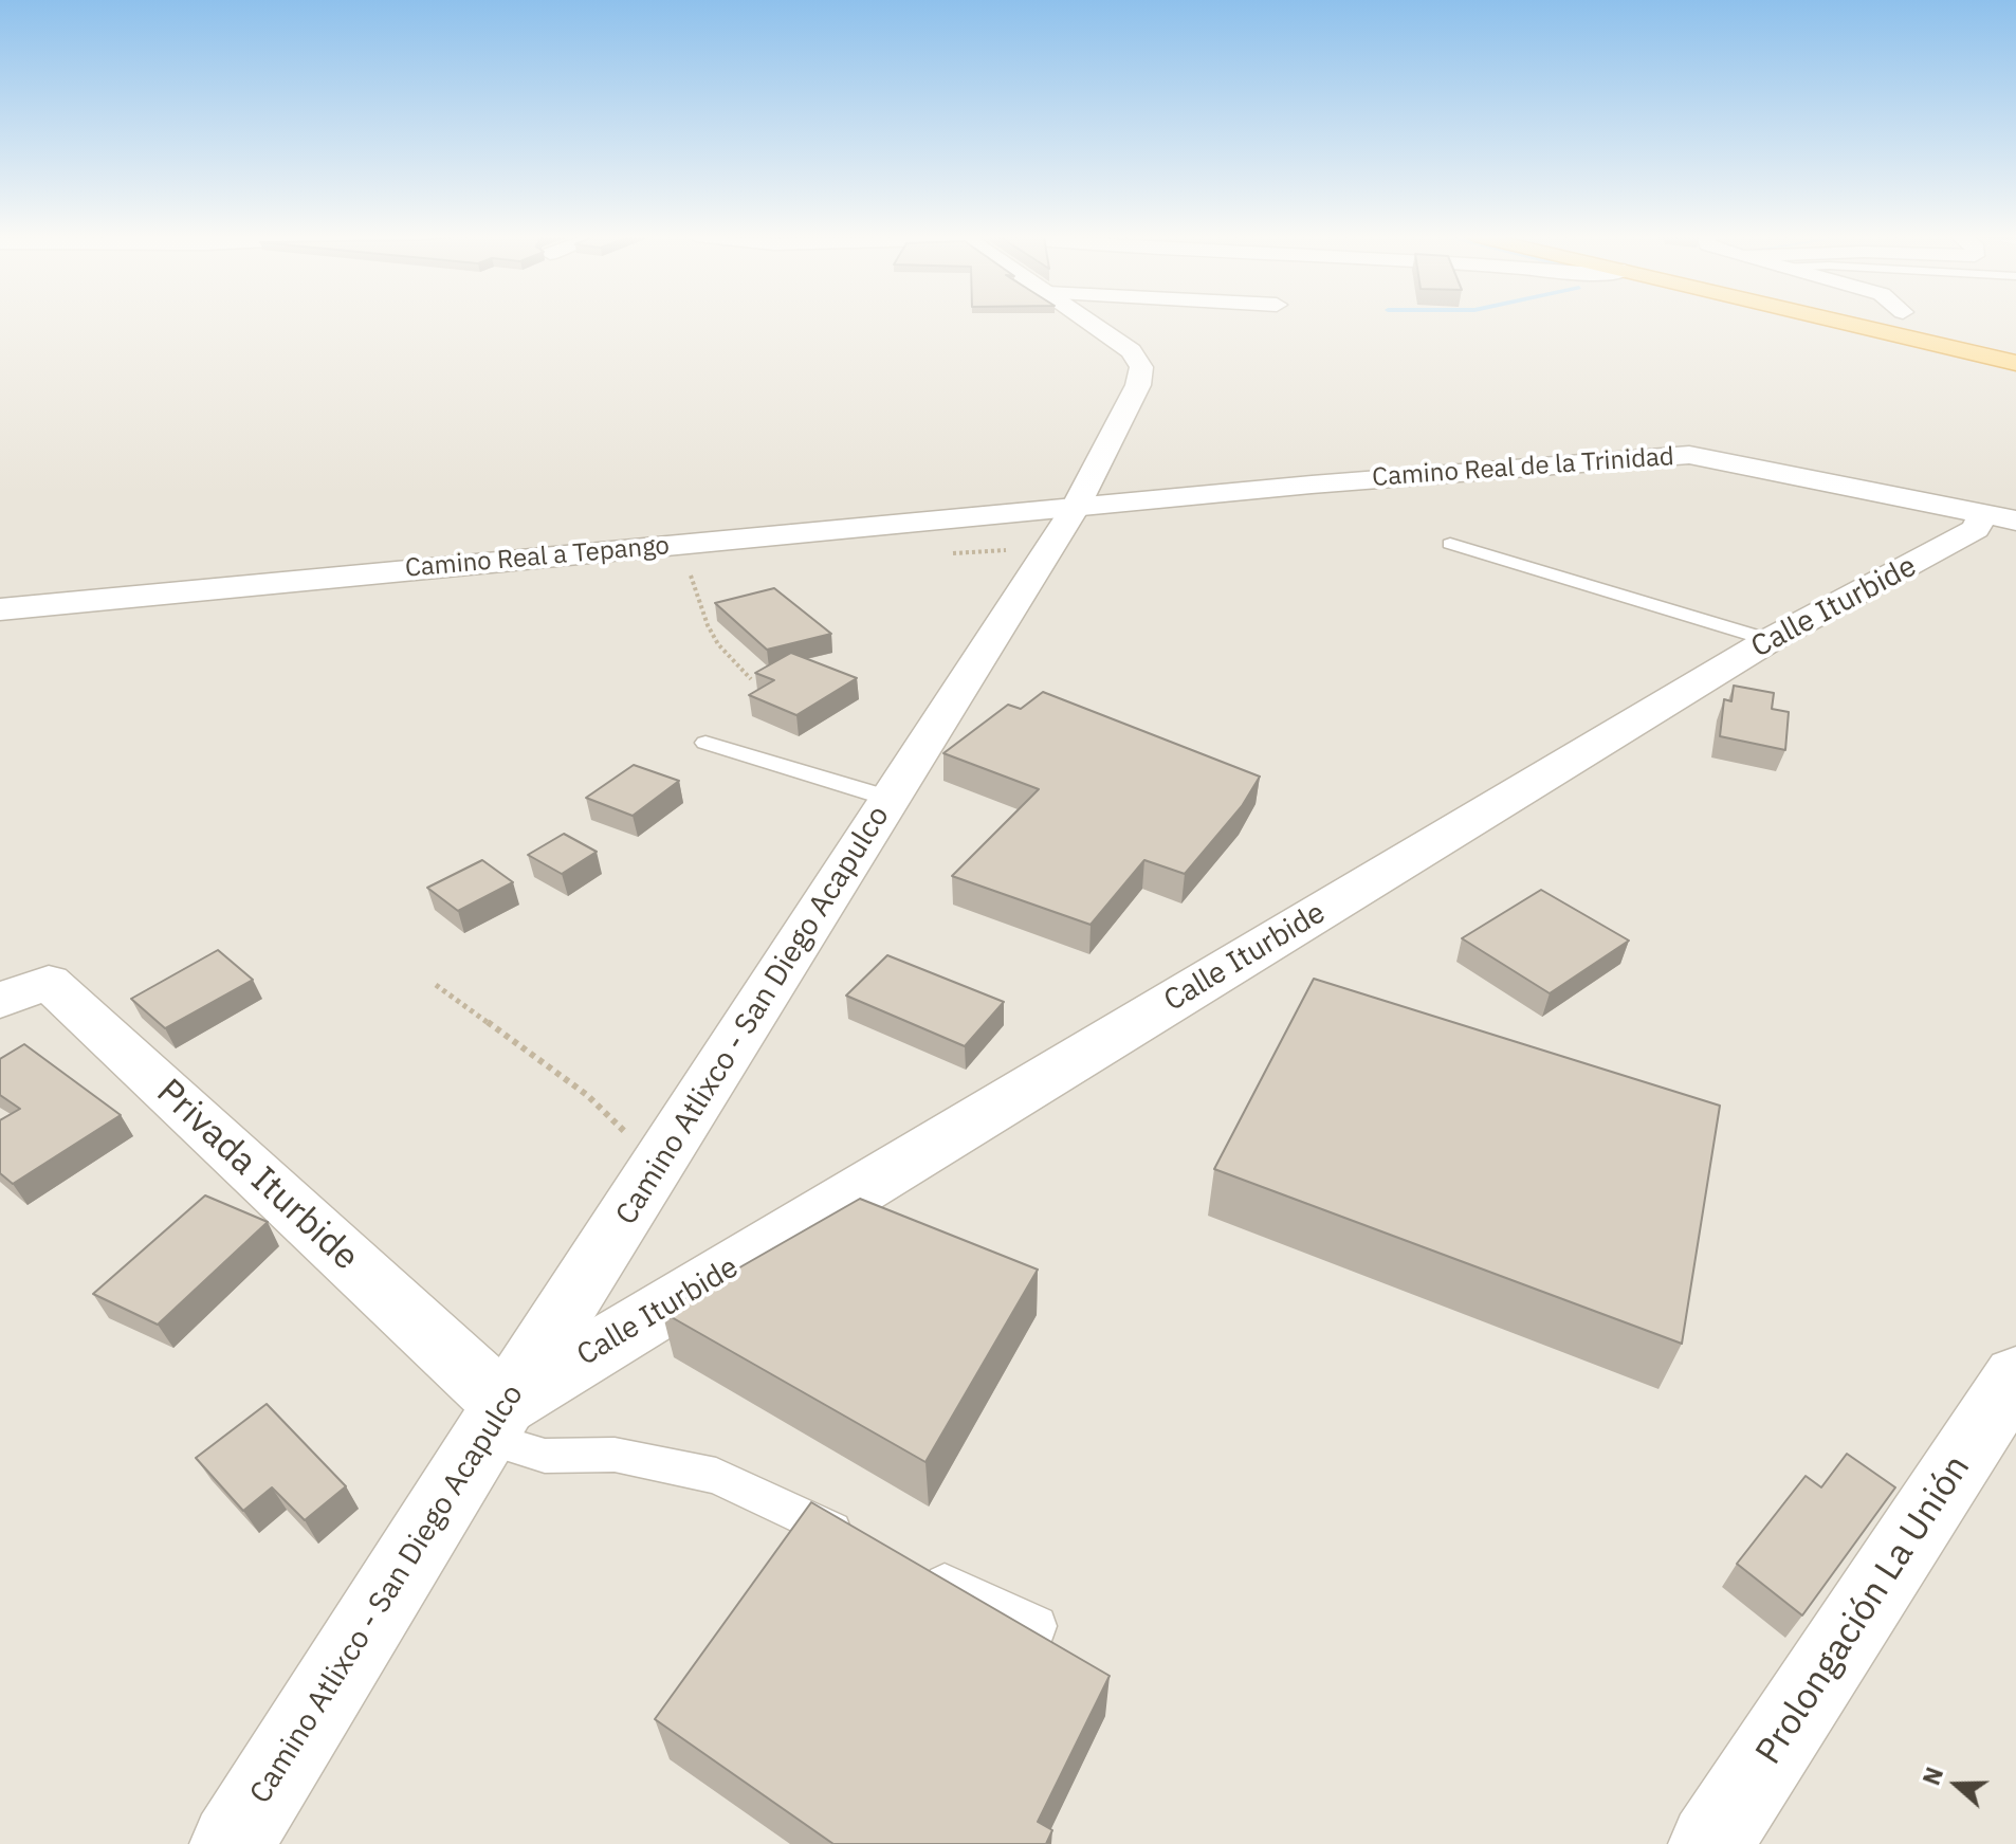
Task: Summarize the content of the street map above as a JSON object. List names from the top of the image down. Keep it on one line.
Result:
{"streets":{"street":["Camino Real de la Trinidad","Camino Real a Tepango","Calle Iturbide","Camino Atlixco - San Diego Acapulco","Privada Iturbide","Prolongación La Unión"]},"crossings":[["Camino Real de la Trinidad","Camino Real a Tepango"],["Camino Real de la Trinidad","Calle Iturbide"],["Camino Real de la Trinidad","Camino Atlixco - San Diego Acapulco"],["Camino Real a Tepango","Camino Atlixco - San Diego Acapulco"],["Calle Iturbide","Camino Atlixco - San Diego Acapulco"],["Calle Iturbide","Privada Iturbide"],["Camino Atlixco - San Diego Acapulco","Privada Iturbide"]],"north":"left"}
